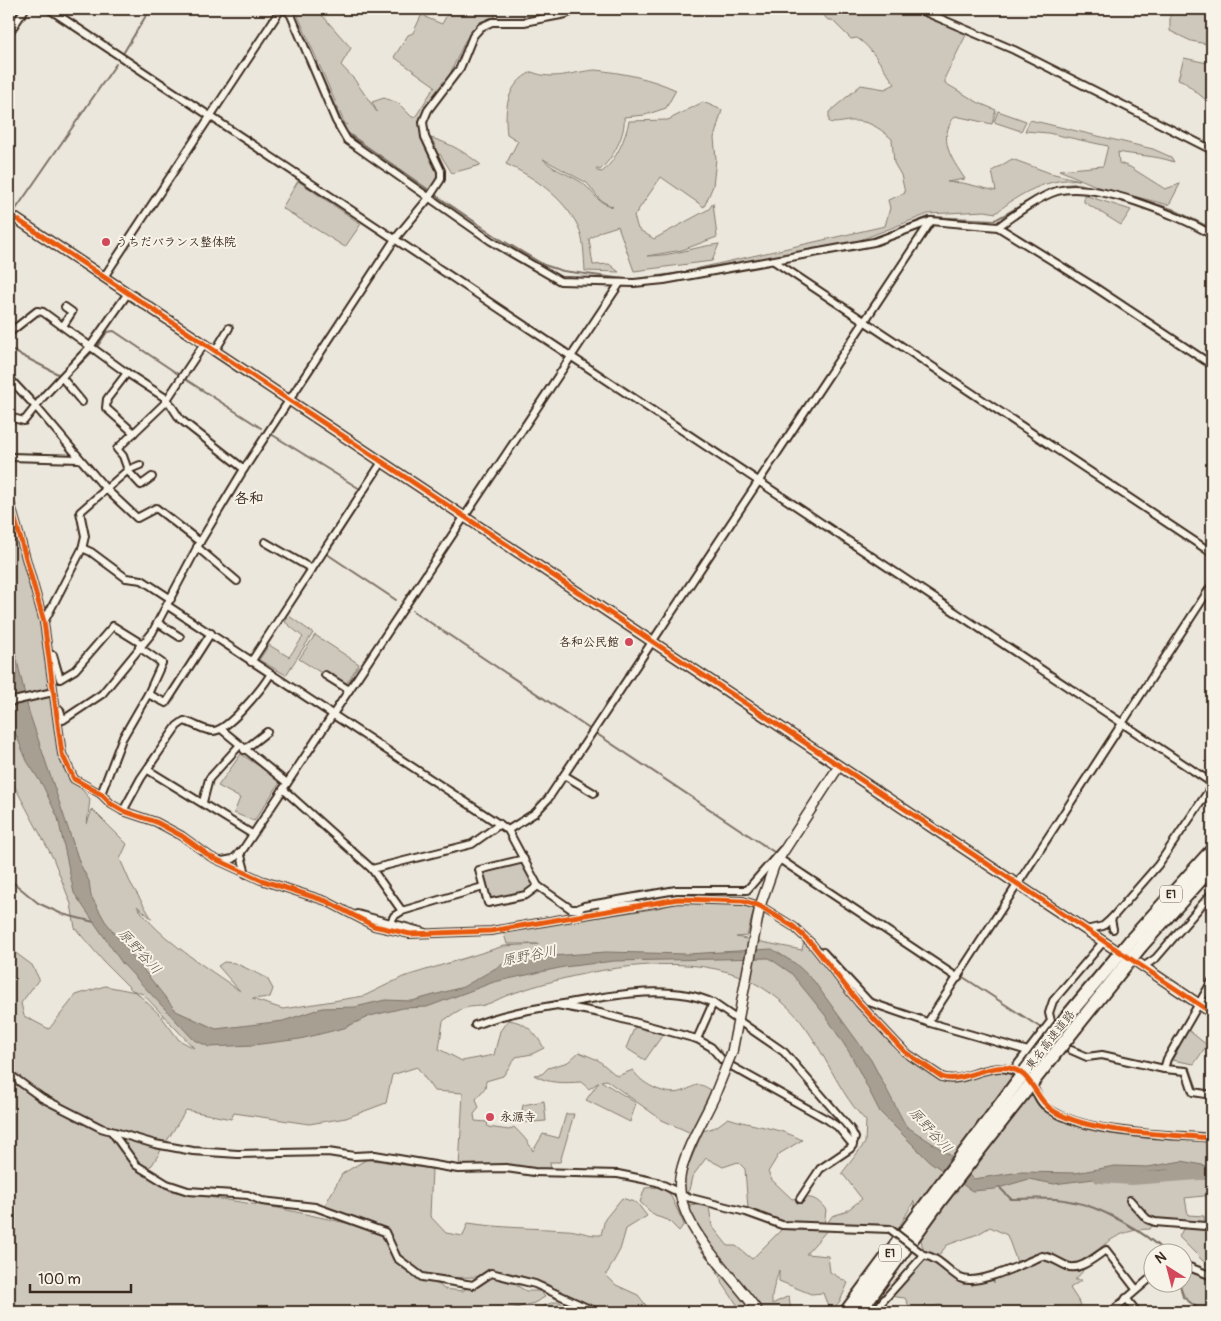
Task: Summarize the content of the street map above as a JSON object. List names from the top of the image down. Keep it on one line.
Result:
{"streets":{"highway":["E1","東名高速道路"]},"districts":["各和"],"water":["原野谷川"],"places":["うちだバランス整体院","各和公民館","永源寺"],"scale_bar":"100 m","north":"top left"}
